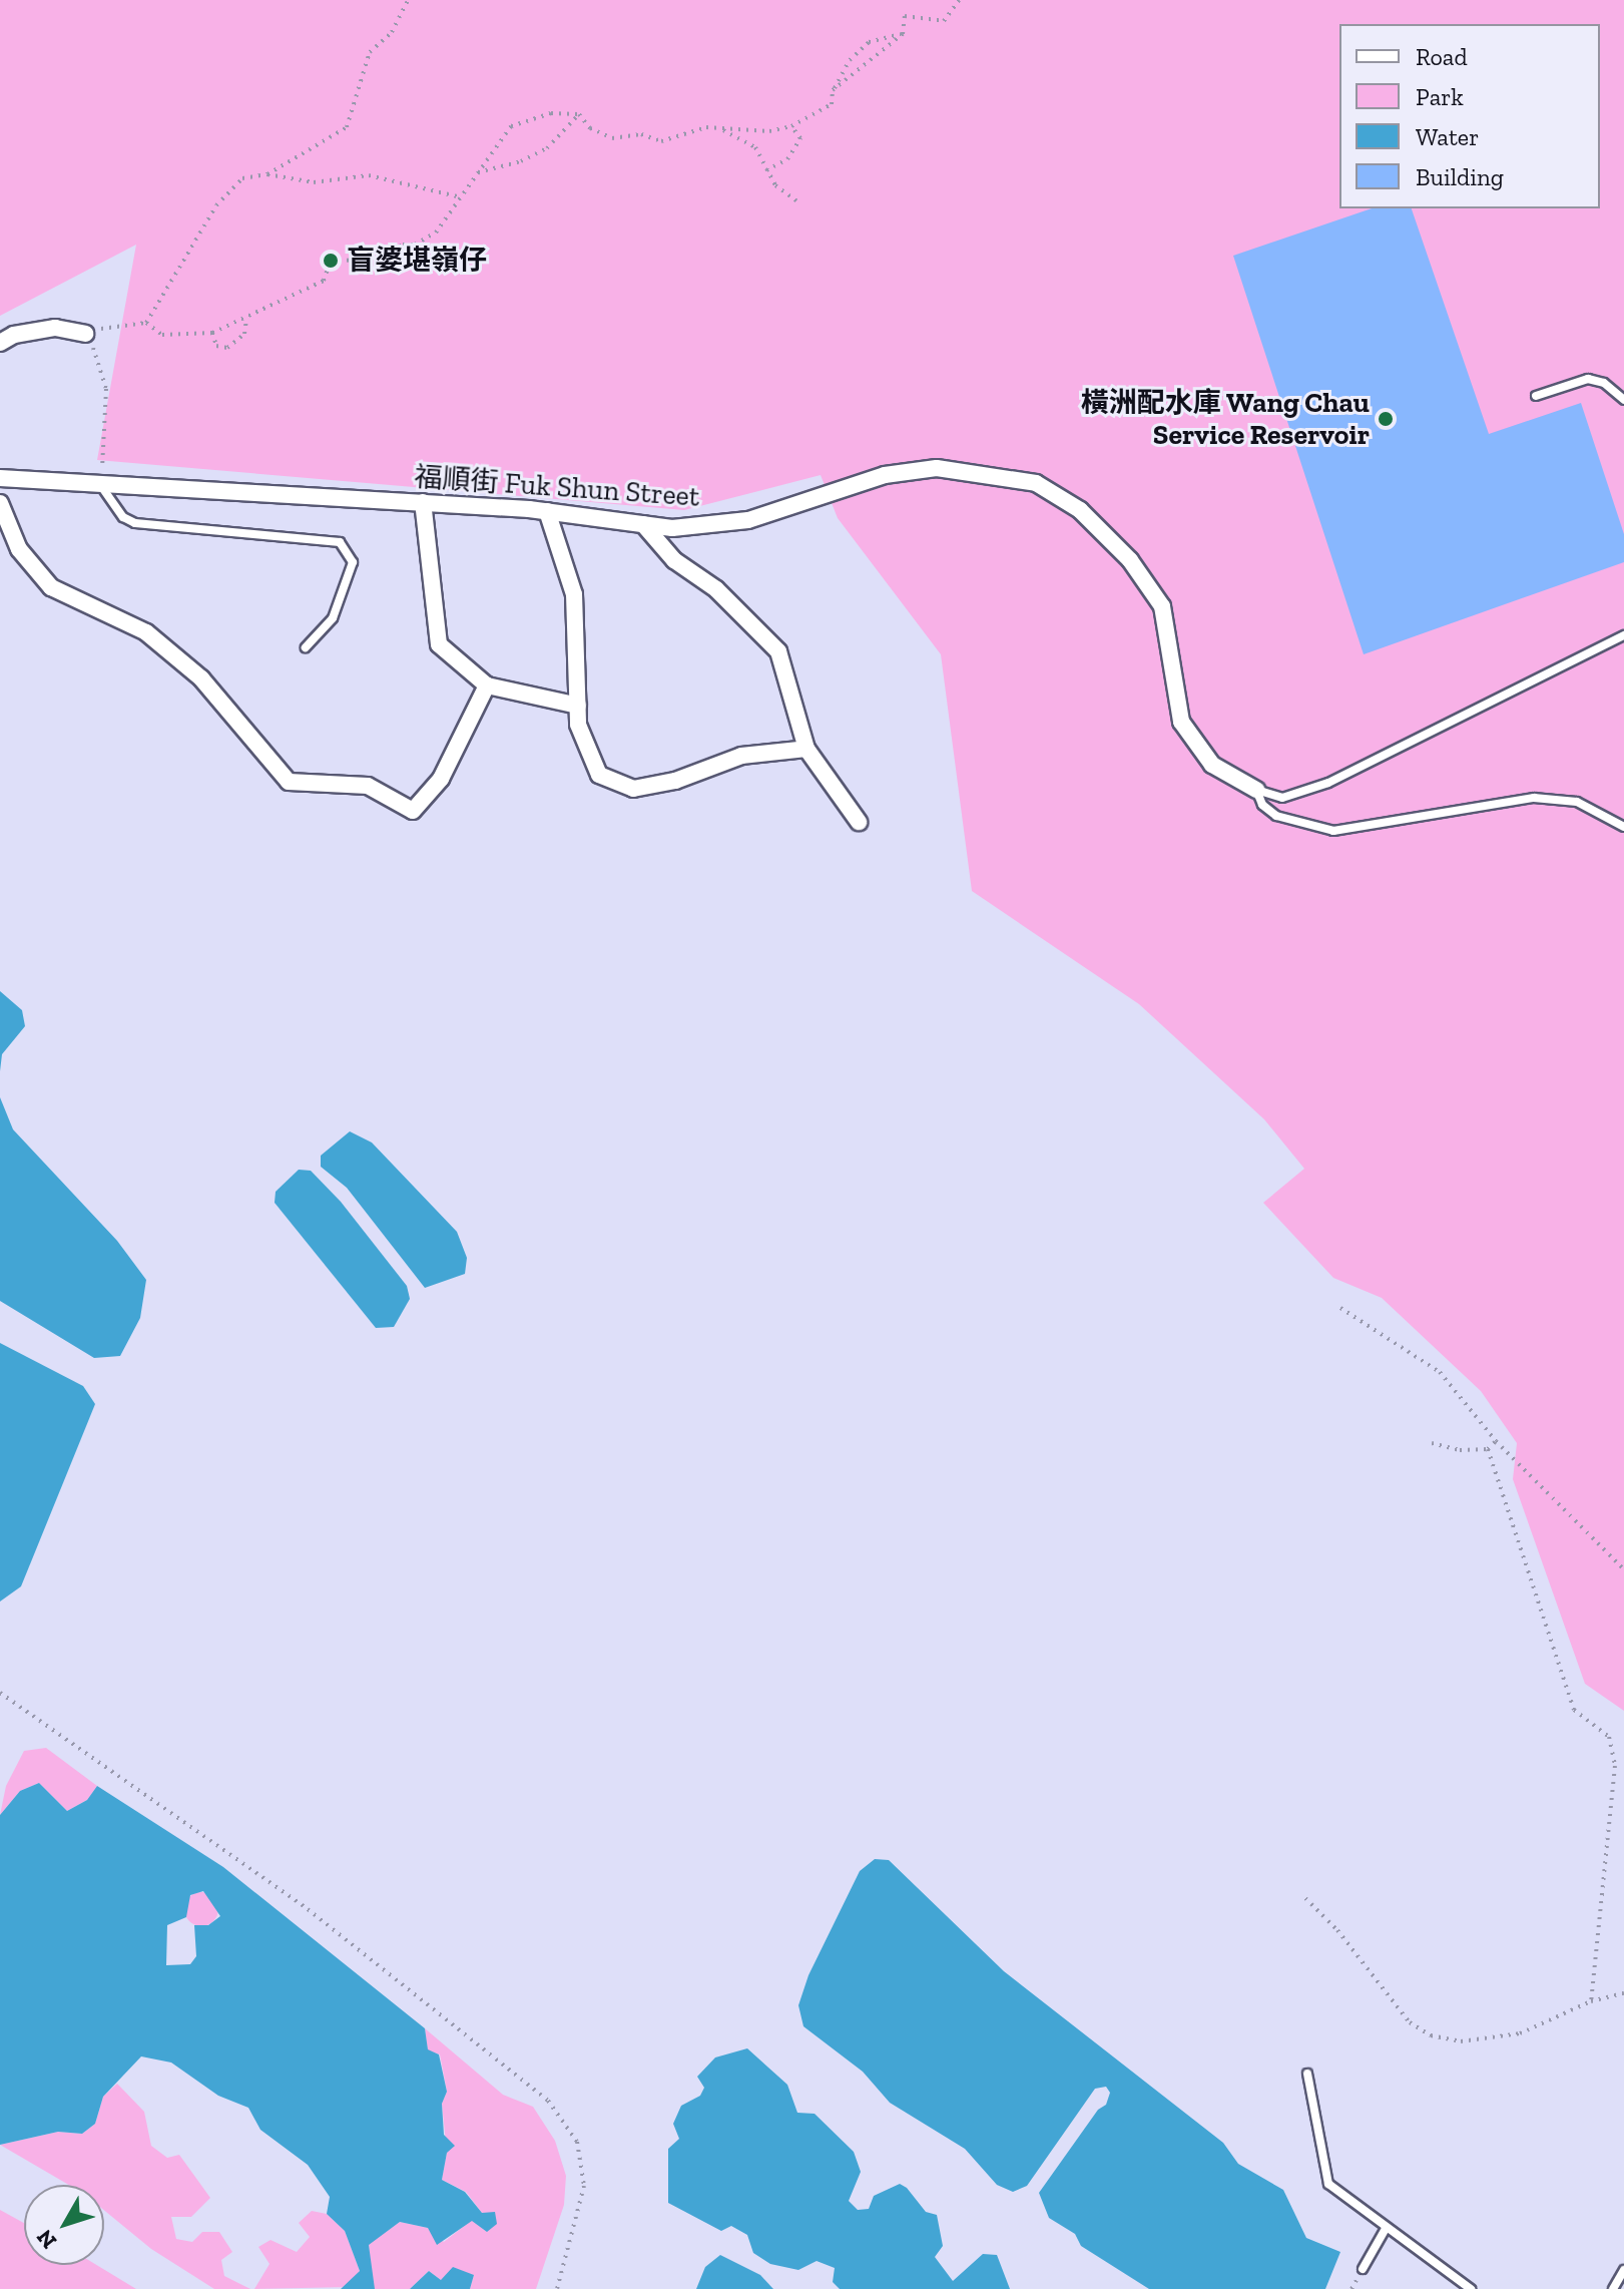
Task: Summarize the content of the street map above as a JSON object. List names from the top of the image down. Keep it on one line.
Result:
{"streets":{"street":["福順街 Fuk Shun Street"]},"places":["盲婆堪嶺仔","橫洲配水庫 Wang Chau Service Reservoir"],"legend":["Road","Park","Water","Building"],"north":"bottom left"}
